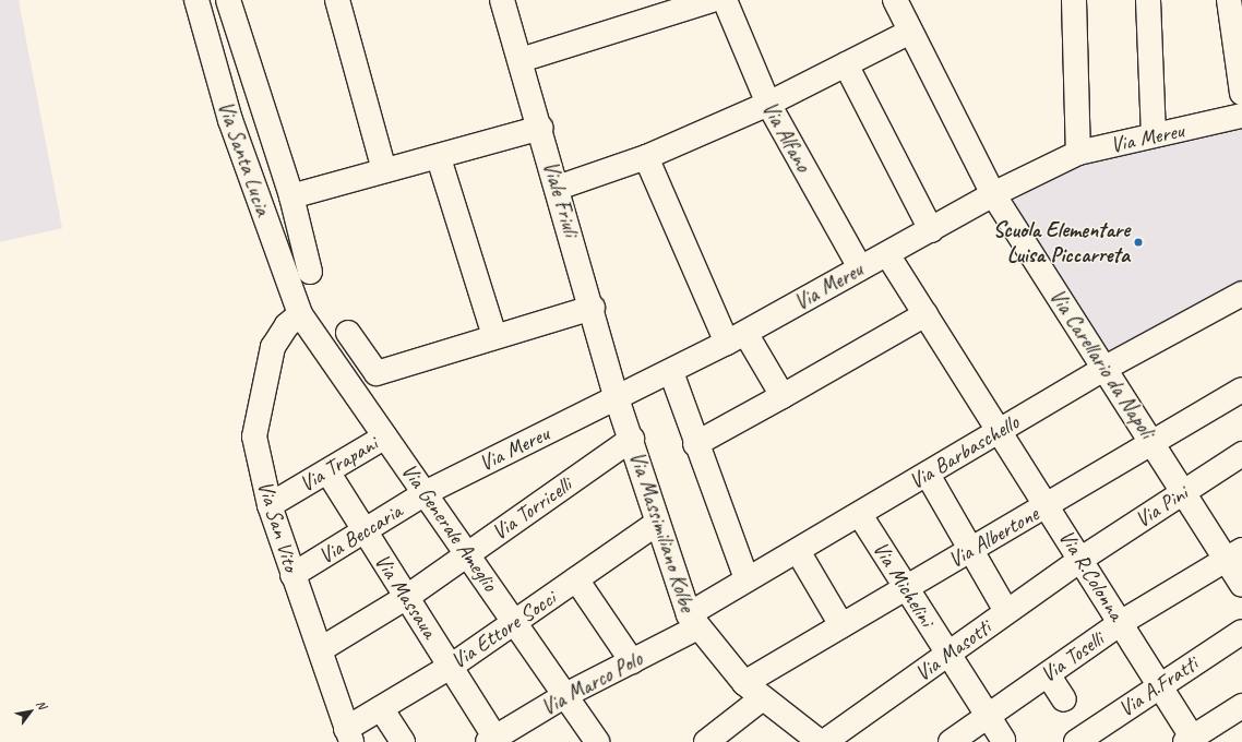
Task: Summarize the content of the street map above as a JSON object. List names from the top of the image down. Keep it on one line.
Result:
{"streets":{"street":["Via Alfano","Via Mereu","Via Santa Lucia","Viale Friuli","Via Carellario da Napoli","Via Barbaschello","Via Trapani","Via Pini","Via Torricelli","Via San Vito","Via Generale Ameglio","Via Massimiliano Kolbe","Via Beccaria","Via Albertone","Via R.Colonna","Via Michelini","Via Massaua","Via Ettore Socci","Via Masotti","Via Toselli","Via Marco Polo","Via A.Fratti"]},"crossings":[["Via Alfano","Via Mereu"],["Via Mereu","Viale Friuli"],["Via Mereu","Via Carellario da Napoli"],["Via Mereu","Via Generale Ameglio"],["Via Mereu","Via Massimiliano Kolbe"],["Via Mereu","Via Beccaria"],["Via Mereu","Via R.Colonna"],["Via Santa Lucia","Via San Vito"],["Via Santa Lucia","Via Generale Ameglio"],["Viale Friuli","Via Massimiliano Kolbe"],["Via Carellario da Napoli","Via Barbaschello"],["Via Carellario da Napoli","Via Pini"],["Via Carellario da Napoli","Via Albertone"],["Via Carellario da Napoli","Via Toselli"],["Via Barbaschello","Via Massimiliano Kolbe"],["Via Barbaschello","Via R.Colonna"],["Via Barbaschello","Via Michelini"],["Via Barbaschello","Via Marco Polo"],["Via Trapani","Via San Vito"],["Via Trapani","Via Generale Ameglio"],["Via Trapani","Via Massaua"],["Via Pini","Via R.Colonna"],["Via Pini","Via Masotti"],["Via Torricelli","Via San Vito"],["Via Torricelli","Via Generale Ameglio"],["Via Torricelli","Via Massimiliano Kolbe"],["Via Torricelli","Via Massaua"],["Via San Vito","Via Generale Ameglio"],["Via San Vito","Via Beccaria"],["Via San Vito","Via Ettore Socci"],["Via Generale Ameglio","Via Beccaria"],["Via Generale Ameglio","Via Ettore Socci"],["Via Generale Ameglio","Via Marco Polo"],["Via Massimiliano Kolbe","Via Albertone"],["Via Massimiliano Kolbe","Via Ettore Socci"],["Via Massimiliano Kolbe","Via Marco Polo"],["Via Beccaria","Via Massaua"],["Via Albertone","Via R.Colonna"],["Via Albertone","Via Michelini"],["Via R.Colonna","Via Masotti"],["Via R.Colonna","Via Toselli"],["Via R.Colonna","Via A.Fratti"],["Via Michelini","Via Masotti"],["Via Michelini","Via Toselli"],["Via Massaua","Via Ettore Socci"],["Via Massaua","Via Marco Polo"]],"places":["Scuola Elementare Luisa Piccarreta"],"north":"top right"}
